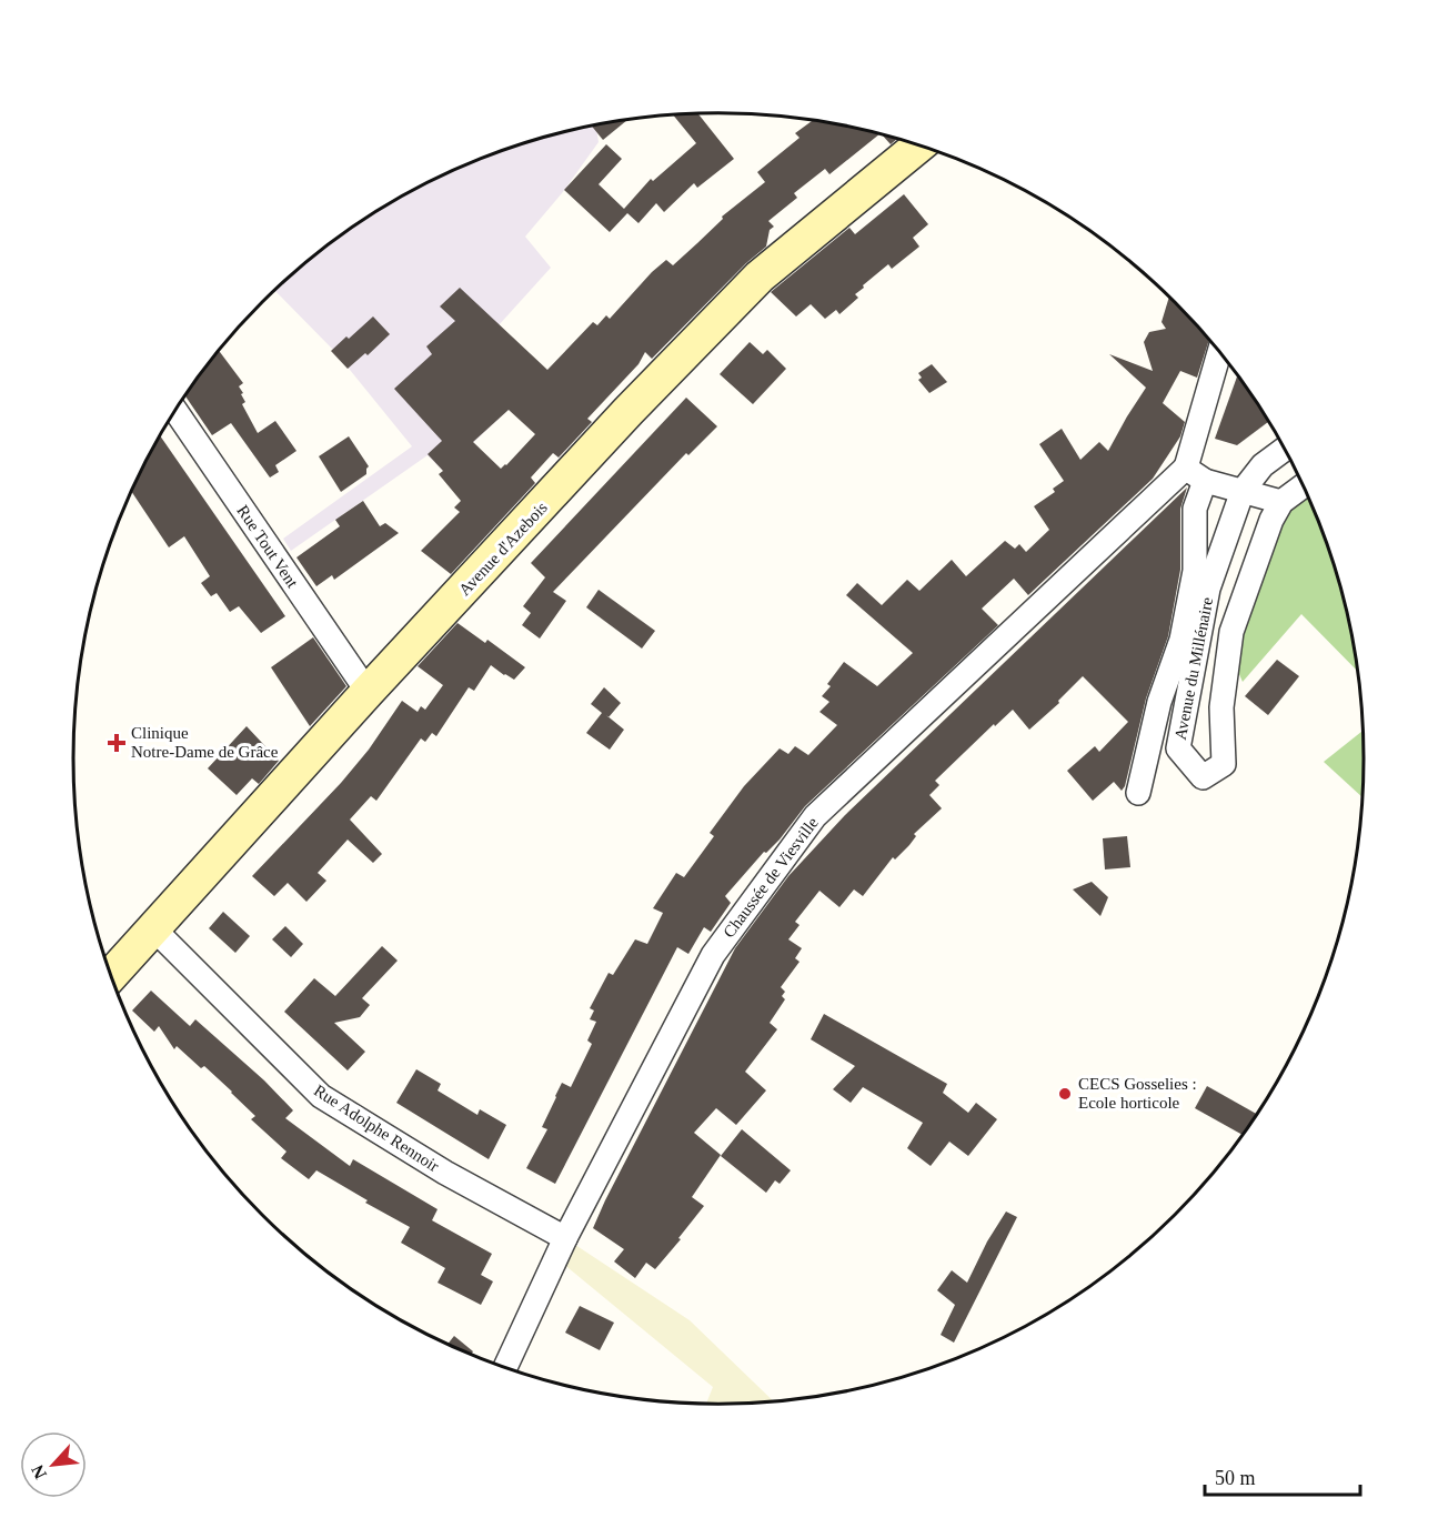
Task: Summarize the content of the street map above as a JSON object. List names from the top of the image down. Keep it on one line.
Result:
{"streets":{"street":["Rue Tout Vent","Avenue d'Azebois","Avenue du Millénaire","Chaussée de Viesville","Rue Adolphe Rennoir"]},"crossings":[["Rue Tout Vent","Avenue d'Azebois"],["Avenue d'Azebois","Rue Adolphe Rennoir"],["Chaussée de Viesville","Rue Adolphe Rennoir"]],"places":{"health":["Clinique Notre-Dame de Grâce"],"other":["CECS Gosselies : Ecole horticole"]},"scale_bar":"50 m","north":"bottom left"}
